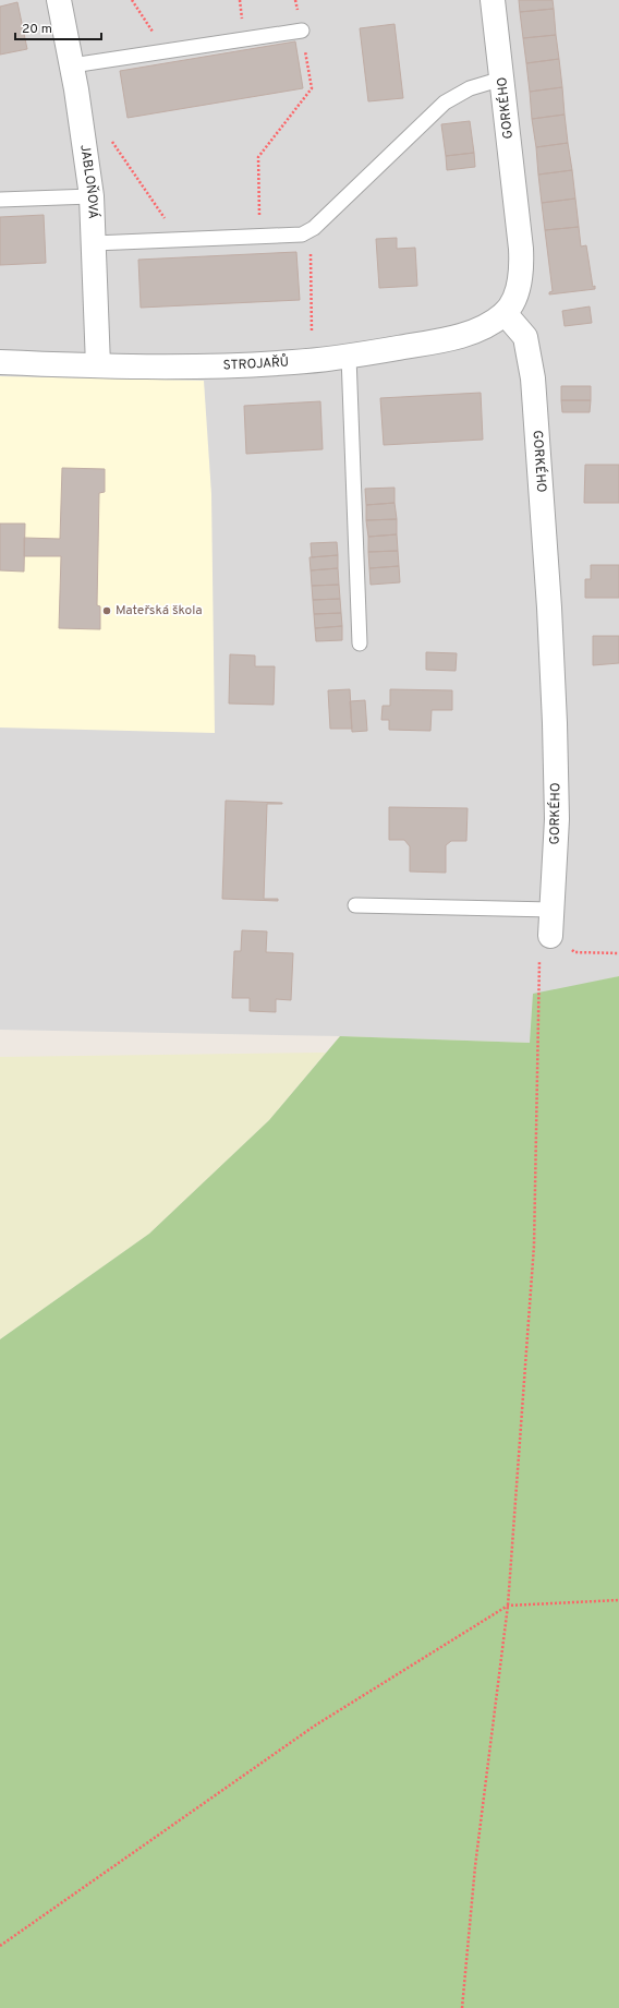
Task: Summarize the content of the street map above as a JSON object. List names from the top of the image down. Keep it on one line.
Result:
{"streets":{"street":["GORKÉHO","JABLOŇOVÁ","STROJAŘŮ"]},"crossings":[["GORKÉHO","STROJAŘŮ"],["JABLOŇOVÁ","STROJAŘŮ"]],"places":["Mateřská škola"],"scale_bar":"20 m"}
